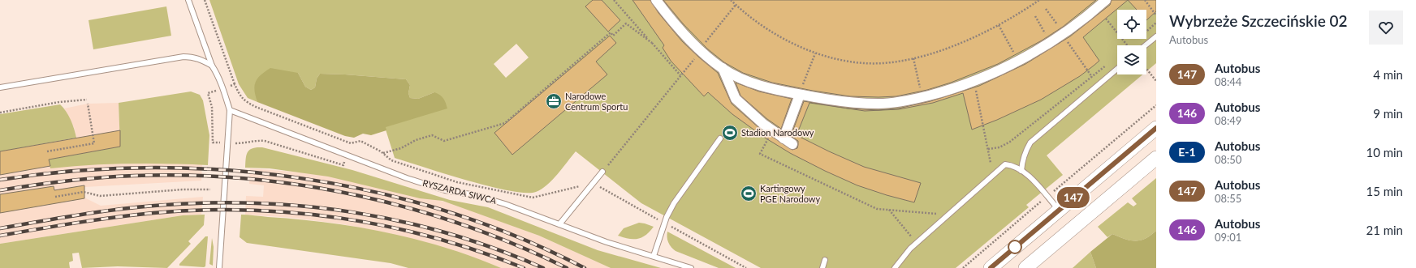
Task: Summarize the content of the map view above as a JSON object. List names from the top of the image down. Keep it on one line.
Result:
{"streets":{"lane":["RYSZARDA SIWCA"]},"places":{"office":["Narodowe Centrum Sportu"],"sports":["Stadion Narodowy","Kartingowy PGE Narodowy"]},"lines":["bus line 147"],"page":{"on_map":"147","heading":["Wybrzeże Szczecińskie 02","Autobus"],"list":[{"mark":"147","name":"Autobus","note":"08:44","value":"4 min"},{"mark":"146","name":"Autobus","note":"08:49","value":"9 min"},{"mark":"E-1","name":"Autobus","note":"08:50","value":"10 min"},{"mark":"147","name":"Autobus","note":"08:55","value":"15 min"},{"mark":"146","name":"Autobus","note":"09:01","value":"21 min"}]}}
